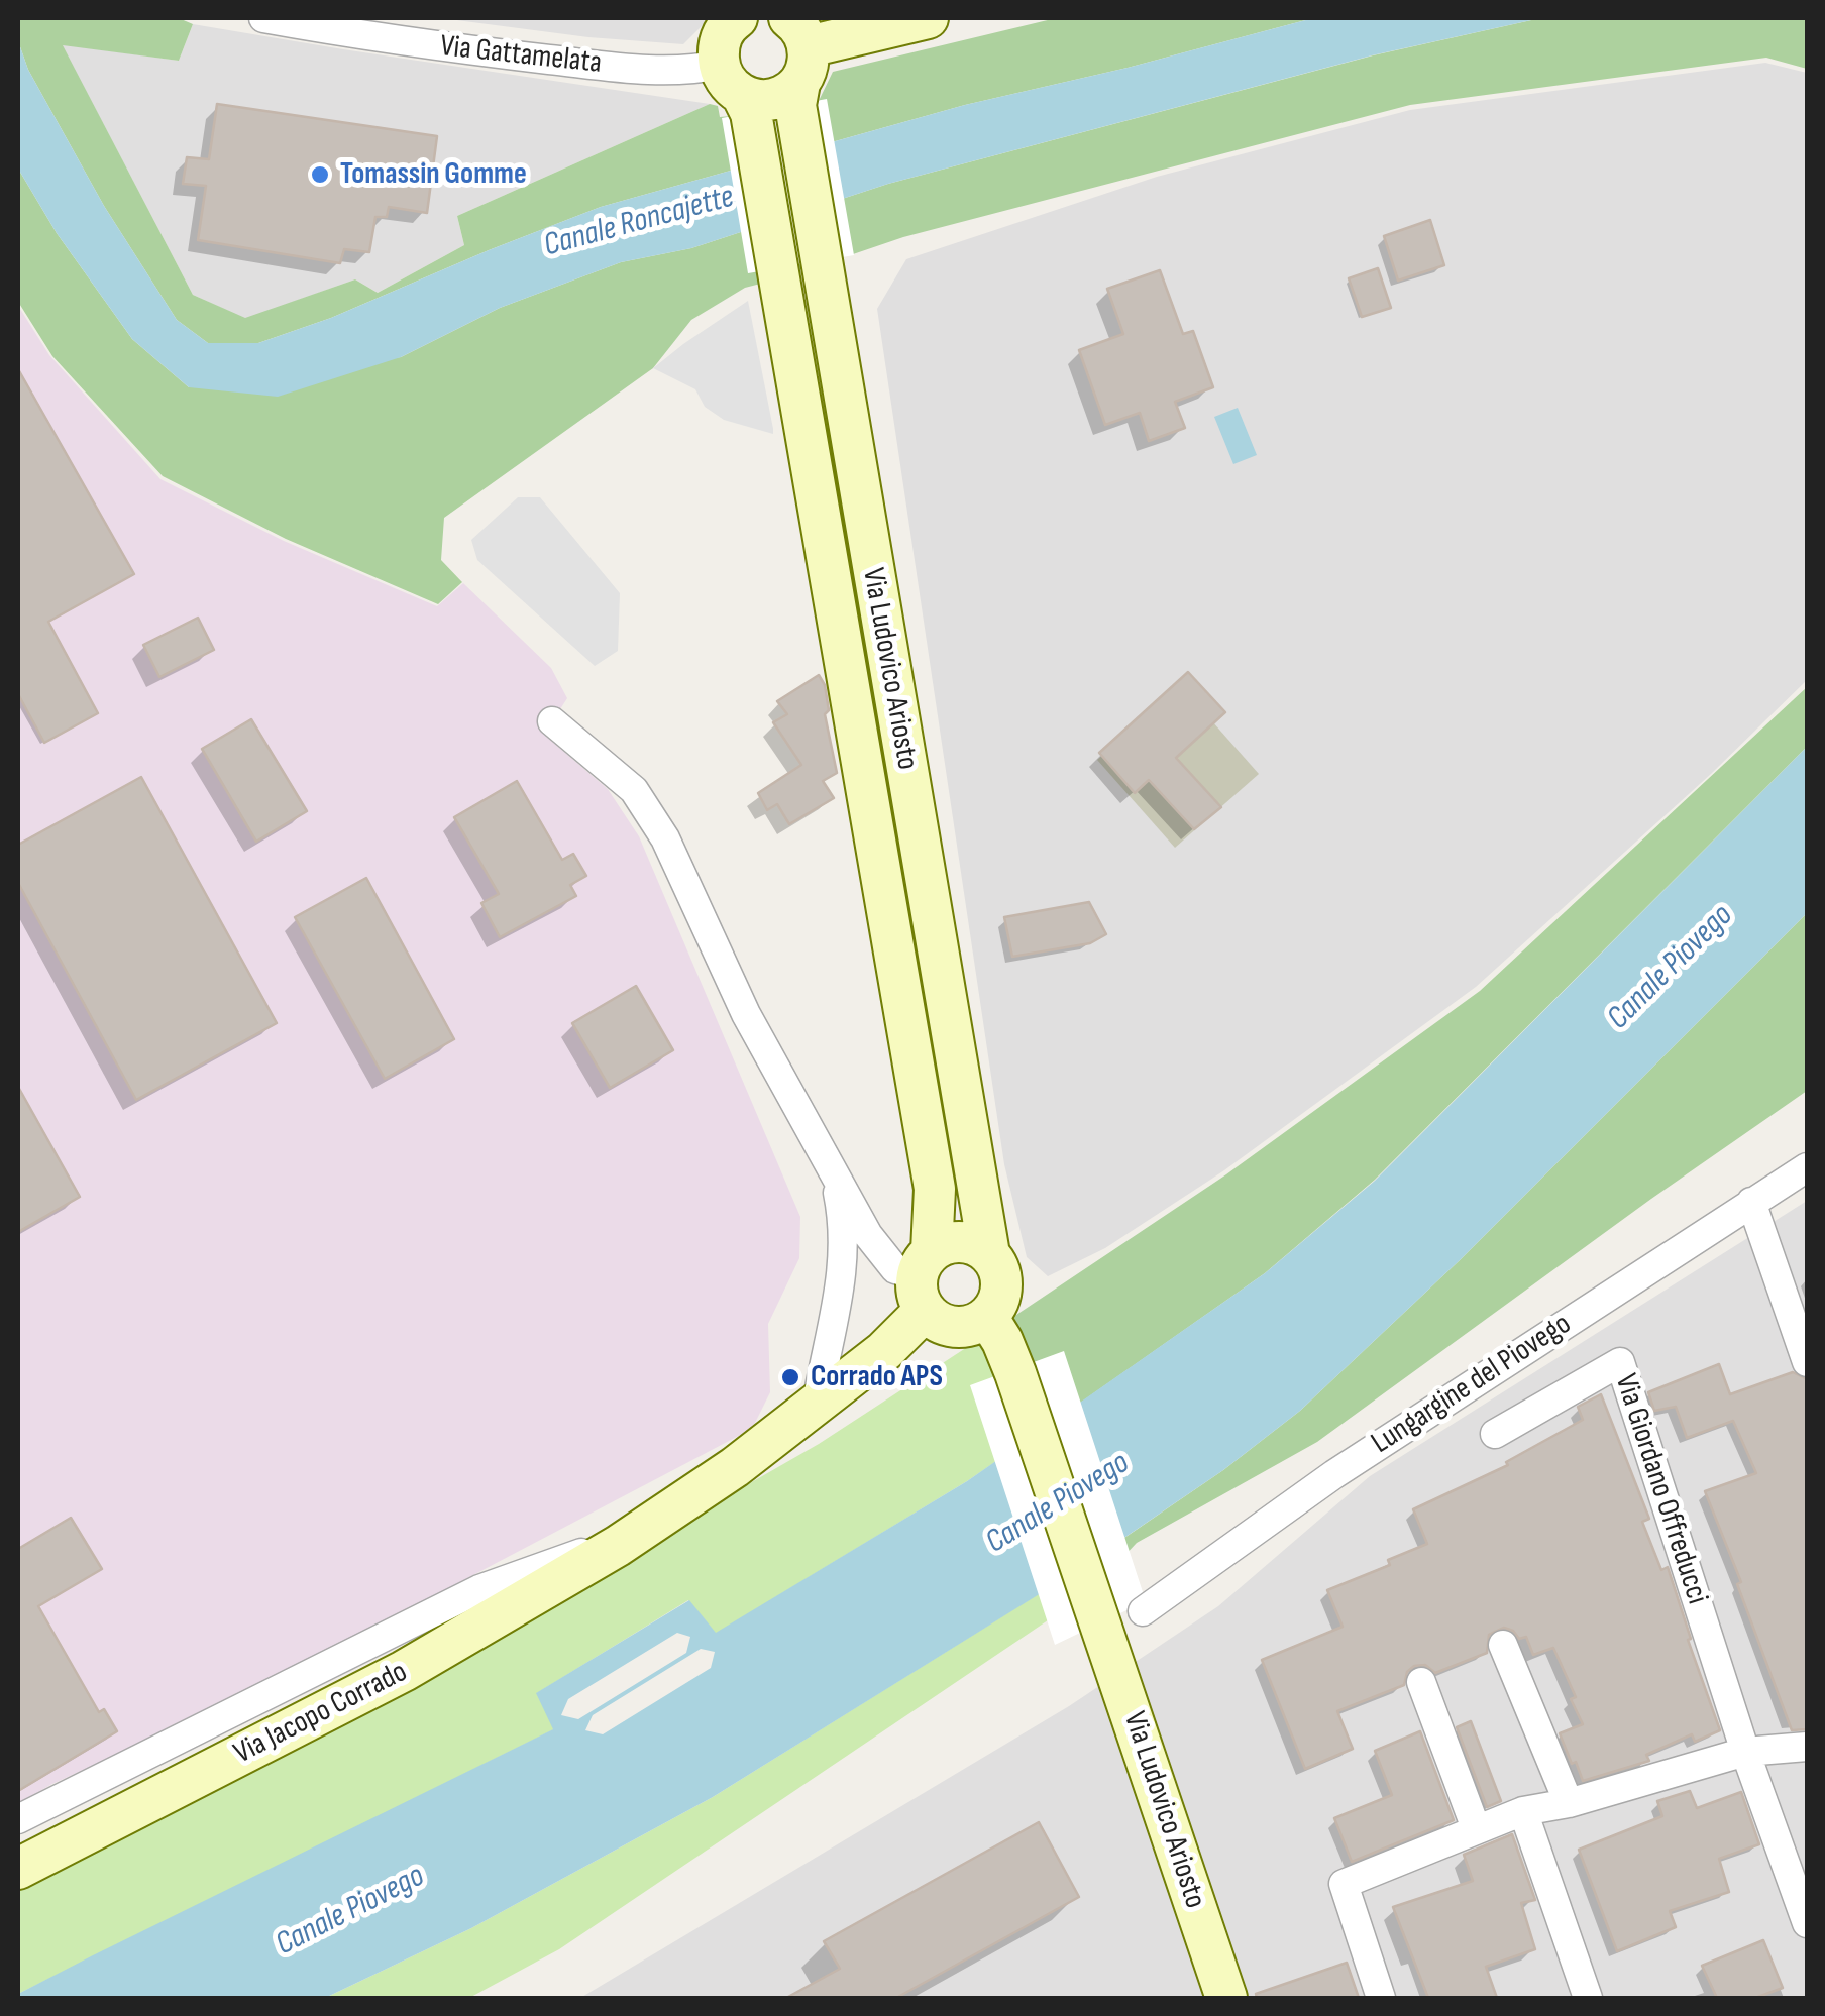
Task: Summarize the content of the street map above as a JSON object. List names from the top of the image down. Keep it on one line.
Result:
{"streets":{"main road":["Via Ludovico Ariosto","Via Jacopo Corrado"],"street":["Via Gattamelata","Lungargine del Piovego","Via Giordano Offreducci"]},"crossings":[["Via Gattamelata","Via Ludovico Ariosto"],["Via Ludovico Ariosto","Via Jacopo Corrado"]],"water":["Canale Roncajette","Canale Piovego"],"places":["Tomassin Gomme","Corrado APS"]}
